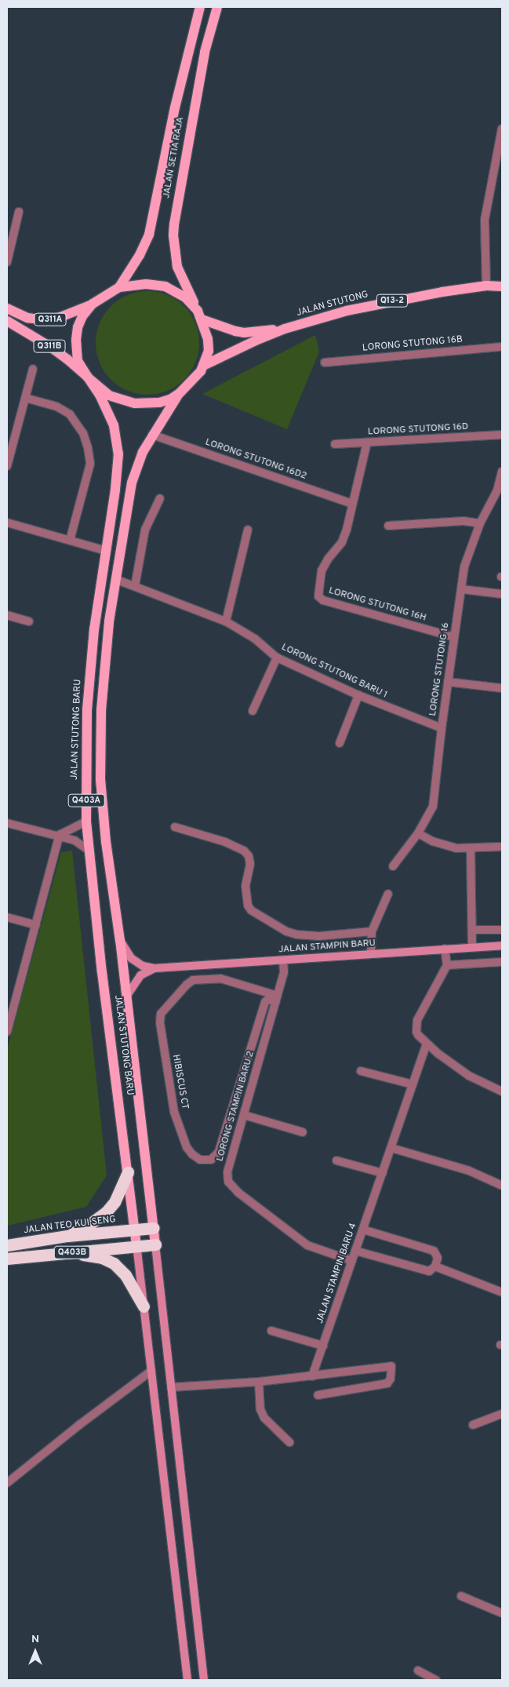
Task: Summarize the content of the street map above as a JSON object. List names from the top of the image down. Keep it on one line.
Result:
{"streets":{"highway":["JALAN TEO KUI SENG","Q403B"],"main road":["JALAN SETIA RAJA","Q13-2","JALAN STUTONG","Q311A","Q311B","JALAN STUTONG BARU","Q403A","JALAN STAMPIN BARU"],"street":["LORONG STUTONG 16B","LORONG STUTONG 16D","LORONG STUTONG 16D2","LORONG STUTONG 16H","LORONG STUTONG 16","LORONG STUTONG BARU 1","HIBISCUS CT","LORONG STAMPIN BARU 2","JALAN STAMPIN BARU 4"]},"crossings":[["JALAN SETIA RAJA","Q13-2"],["JALAN SETIA RAJA","Q311A"],["JALAN SETIA RAJA","Q311B"],["JALAN SETIA RAJA","JALAN STUTONG BARU"],["Q13-2","JALAN STUTONG"],["Q13-2","Q311A"],["Q13-2","Q311B"],["Q13-2","JALAN STUTONG BARU"],["Q311A","Q311B"],["Q311A","JALAN STUTONG BARU"],["Q311B","JALAN STUTONG BARU"],["LORONG STUTONG 16D","LORONG STUTONG 16H"],["LORONG STUTONG 16D2","LORONG STUTONG 16H"],["LORONG STUTONG 16D2","JALAN STUTONG BARU"],["LORONG STUTONG 16H","LORONG STUTONG 16"],["LORONG STUTONG 16","LORONG STUTONG BARU 1"],["LORONG STUTONG BARU 1","JALAN STUTONG BARU"],["JALAN STUTONG BARU","JALAN STAMPIN BARU"],["JALAN STUTONG BARU","JALAN TEO KUI SENG"],["JALAN STUTONG BARU","Q403B"],["JALAN STAMPIN BARU","LORONG STAMPIN BARU 2"],["HIBISCUS CT","LORONG STAMPIN BARU 2"],["LORONG STAMPIN BARU 2","JALAN STAMPIN BARU 4"]],"north":"top"}
